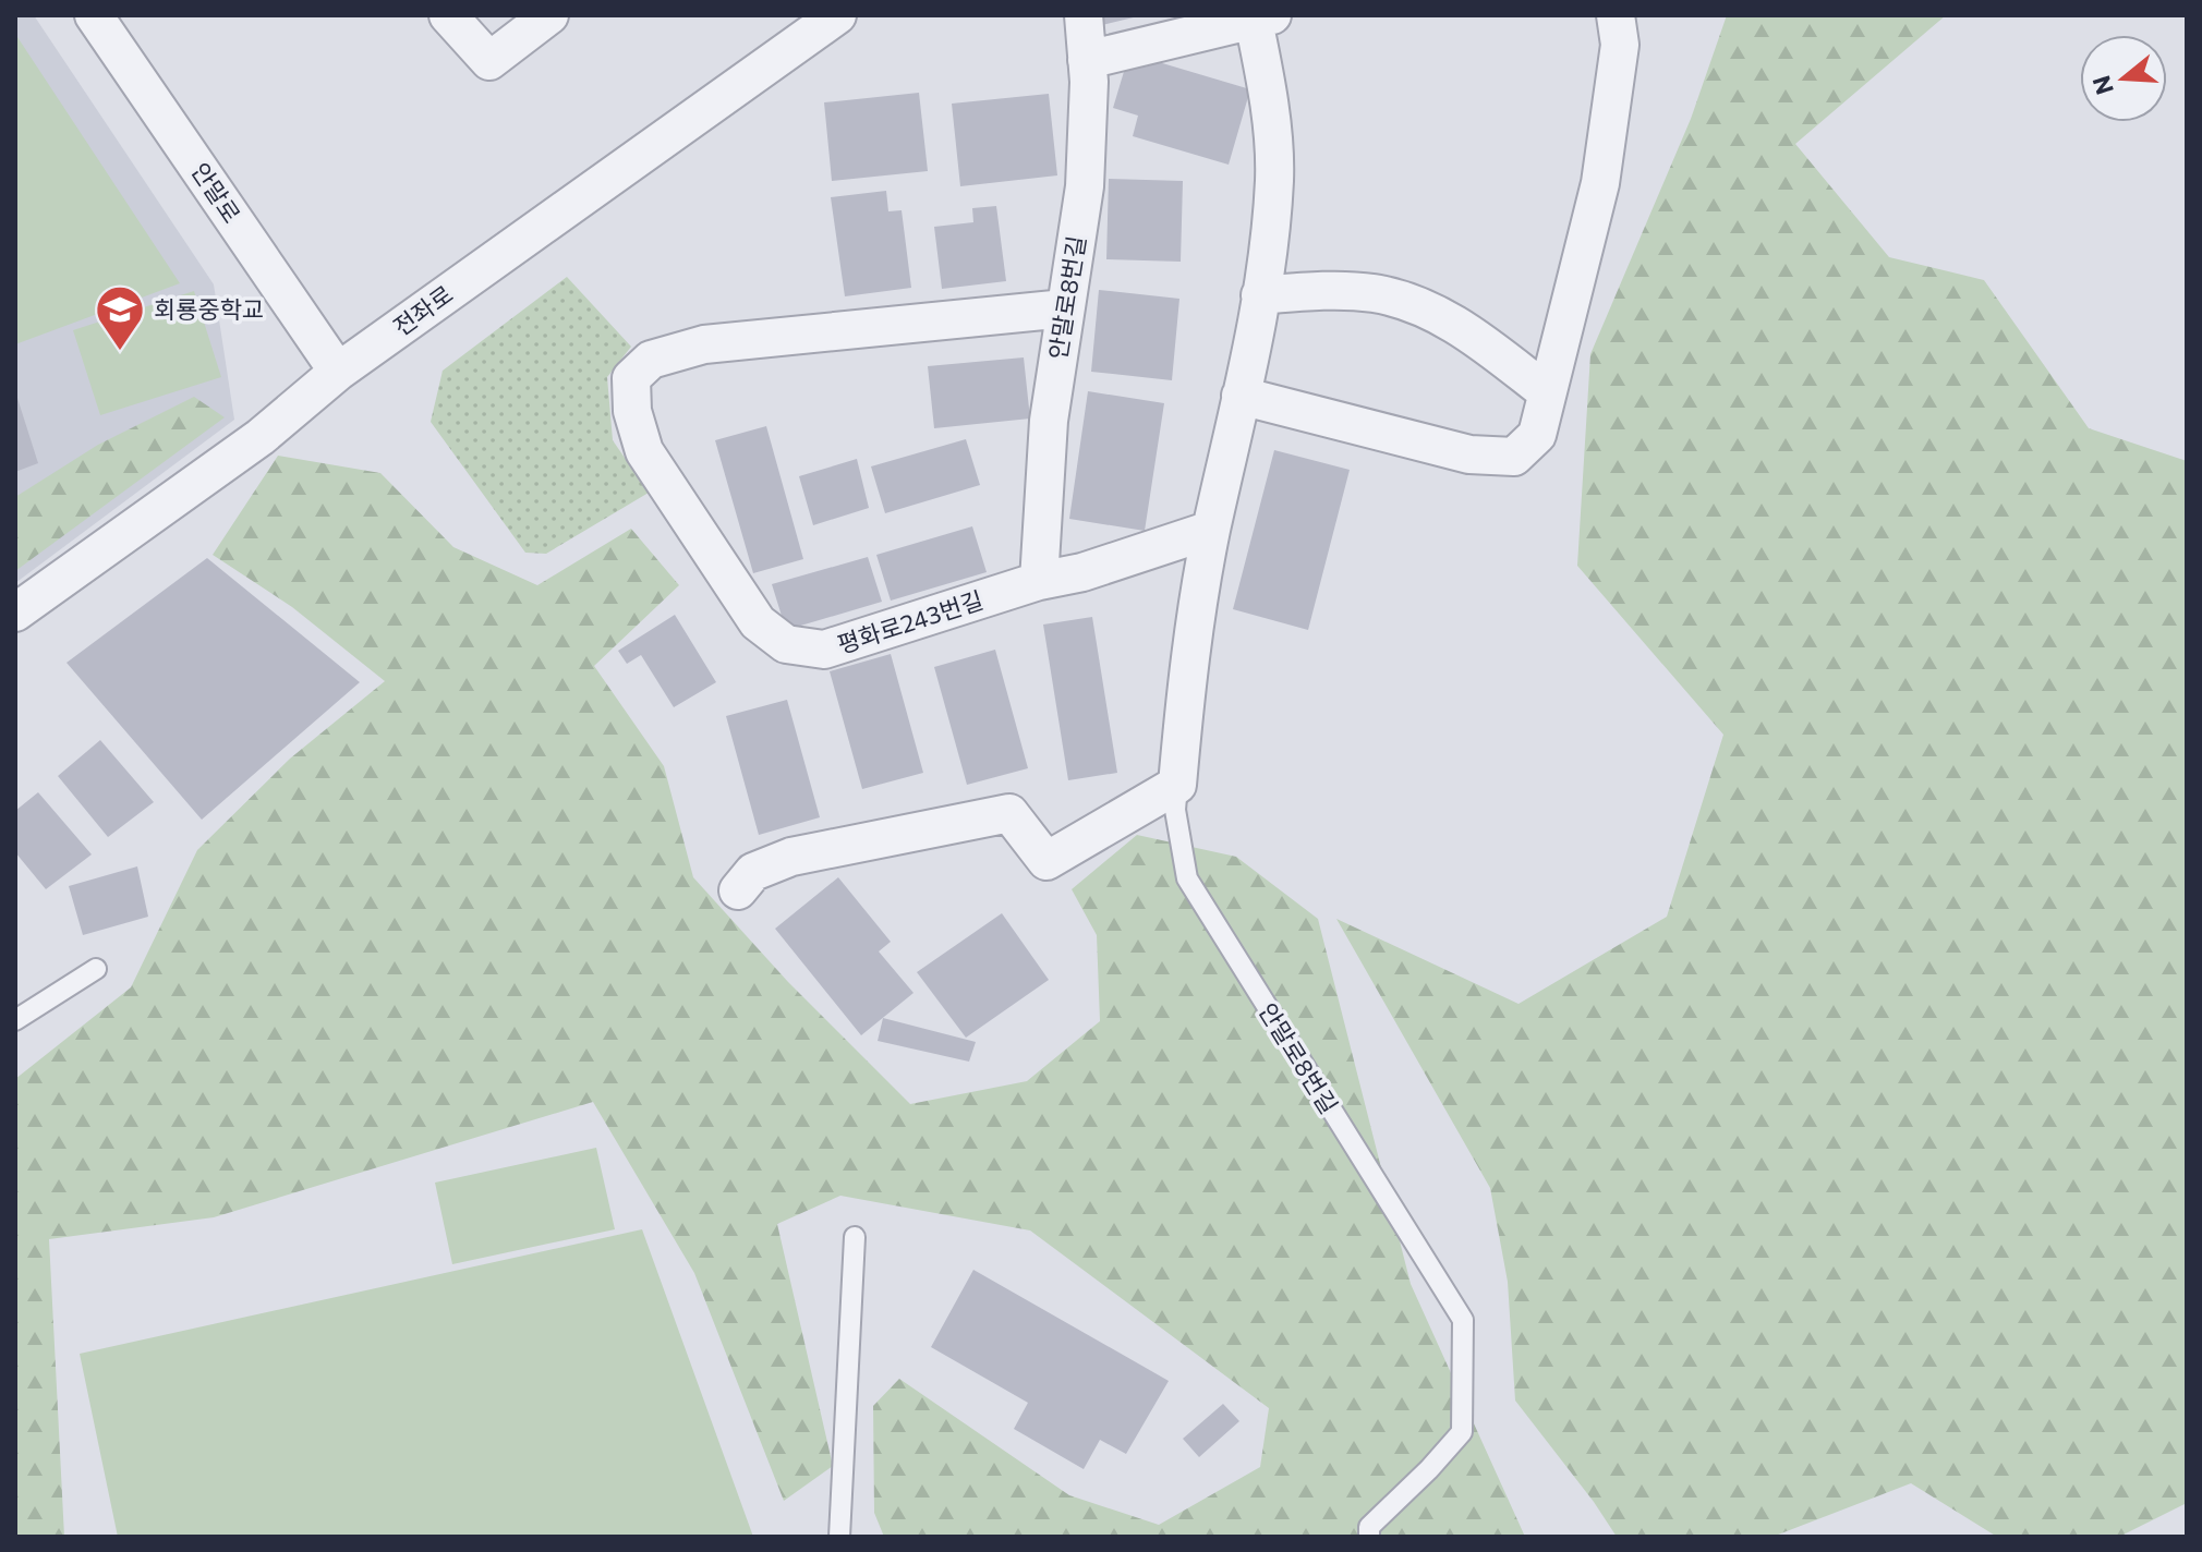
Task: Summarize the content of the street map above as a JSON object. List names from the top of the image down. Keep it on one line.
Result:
{"streets":{"street":["안말로","안말로8번길","전좌로","평화로243번길"]},"crossings":[["안말로","전좌로"],["안말로8번길","평화로243번길"]],"places":{"school or university":["회룡중학교"]},"north":"left"}
